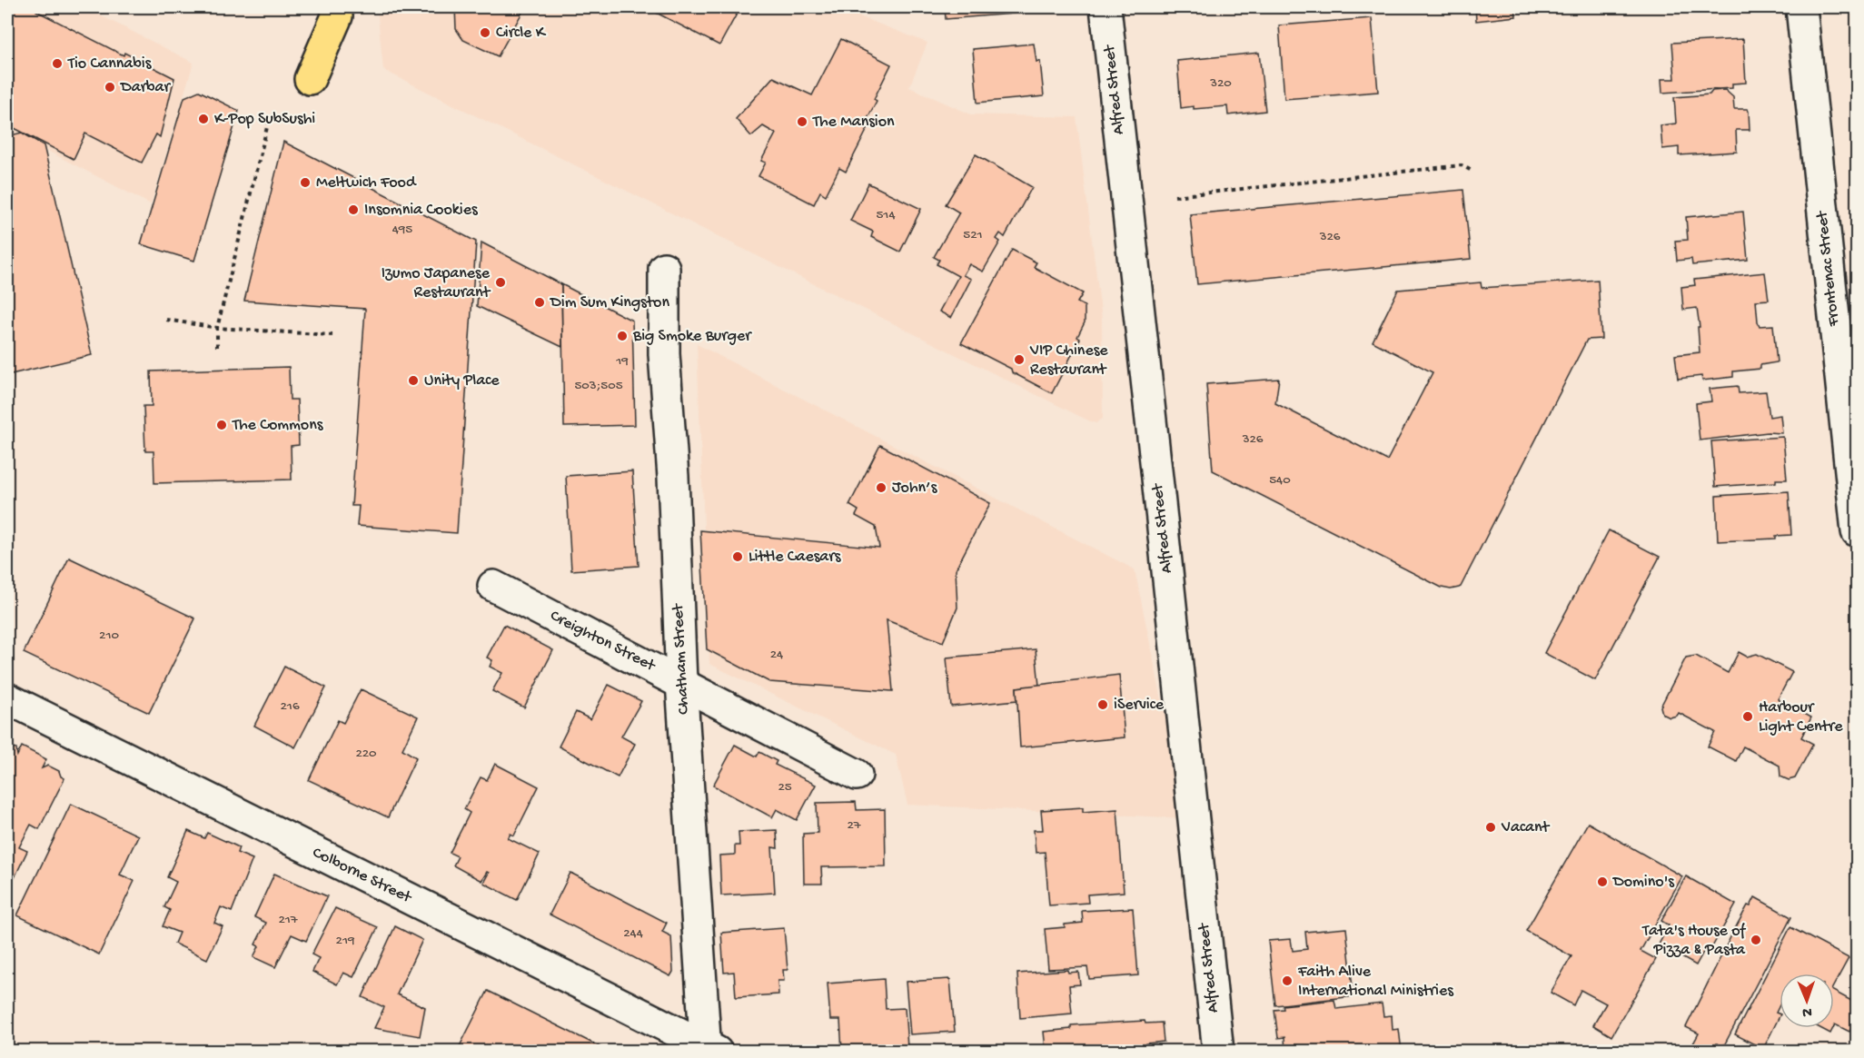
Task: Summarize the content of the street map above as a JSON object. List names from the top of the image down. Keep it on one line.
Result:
{"streets":{"street":["Alfred Street","Frontenac Street","Creighton Street","Chatham Street","Colborne Street"]},"crossings":[["Creighton Street","Chatham Street"],["Chatham Street","Colborne Street"]],"places":["Circle K","Tio Cannabis","Darbar","K-Pop SubSushi","The Mansion","Meltwich Food","Insomnia Cookies","Izumo Japanese Restaurant","Dim Sum Kingston","Big Smoke Burger","VIP Chinese Restaurant","Unity Place","The Commons","John’s","Little Caesars","iService","Harbour Light Centre","Vacant","Domino's","Tata's House of Pizza & Pasta","Faith Alive International Ministries"],"house_numbers":["320","514","495","521","326","19","503;505","326","540","210","24","216","220","25","27","217","244","219"],"north":"bottom"}
